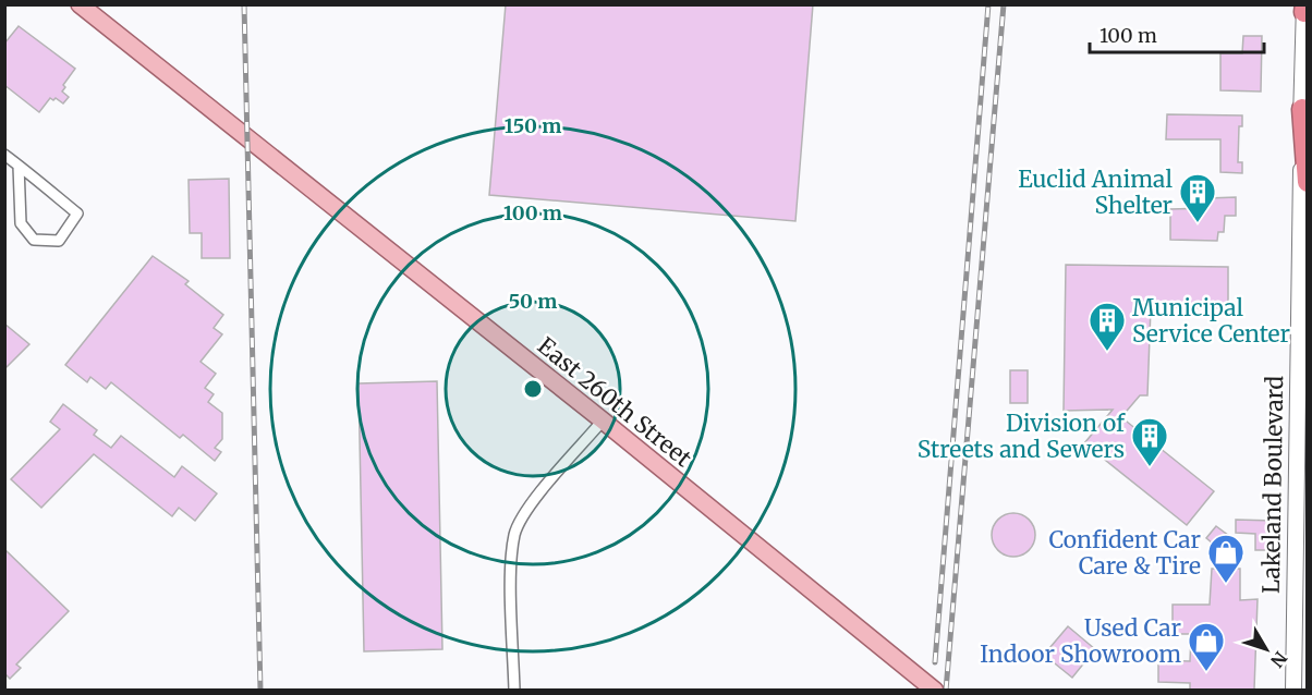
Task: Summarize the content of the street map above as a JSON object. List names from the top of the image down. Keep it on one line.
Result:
{"streets":{"main road":["East 260th Street"],"street":["Lakeland Boulevard"]},"places":{"building":["Euclid Animal Shelter","Municipal Service Center","Division of Streets and Sewers"],"shop":["Confident Car Care & Tire","Used Car Indoor Showroom"]},"scale_bar":"100 m","north":"bottom right","rings":["150 m","100 m","50 m"]}
